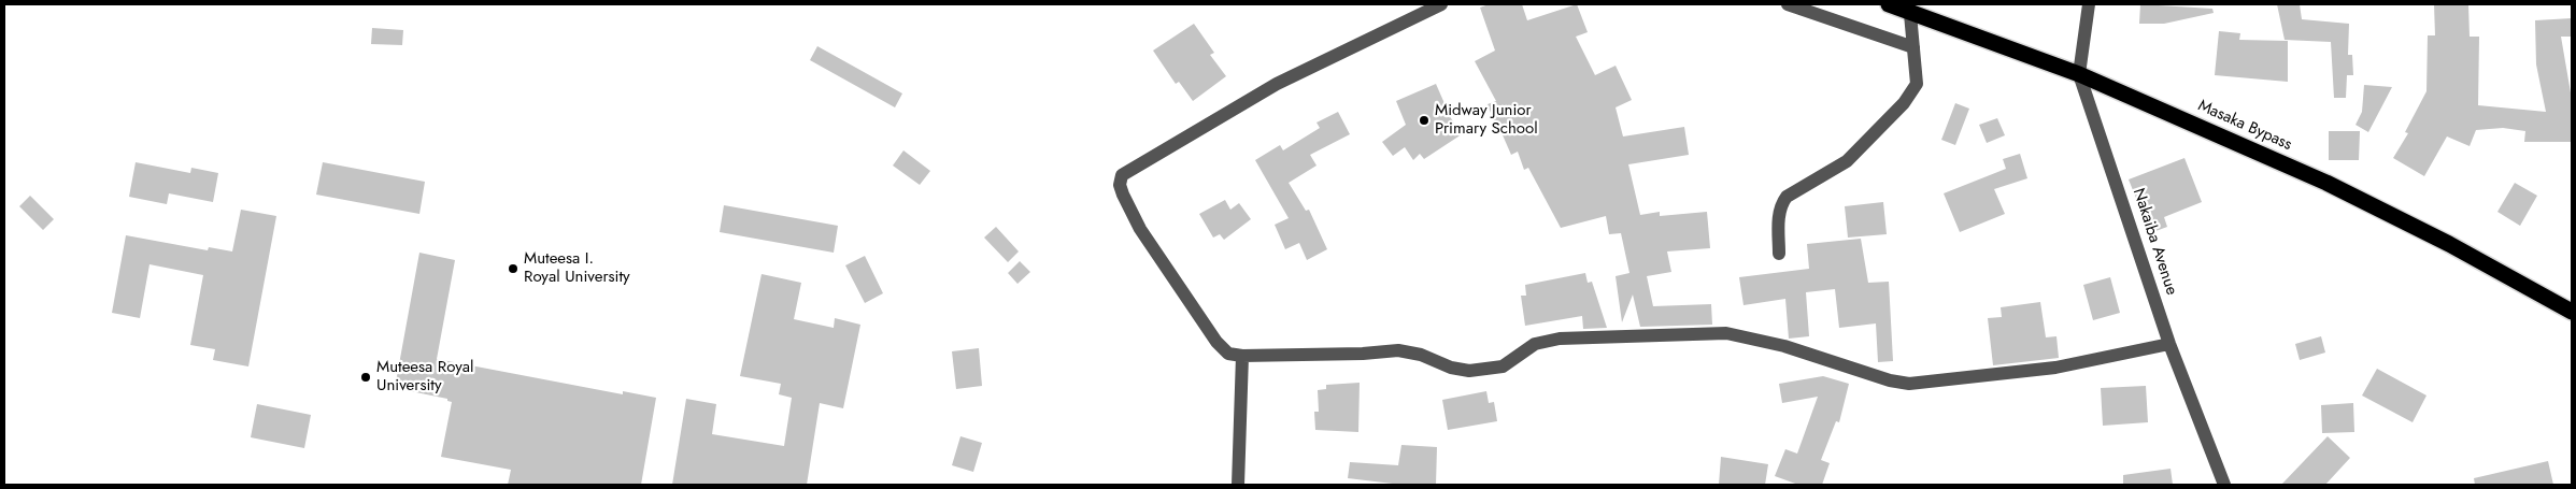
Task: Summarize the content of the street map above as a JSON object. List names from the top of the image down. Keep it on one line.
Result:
{"streets":{"highway":["Masaka Bypass"],"street":["Nakaiba Avenue"]},"crossings":[["Masaka Bypass","Nakaiba Avenue"]],"places":["Midway Junior Primary School","Muteesa I. Royal University","Muteesa Royal University"]}
